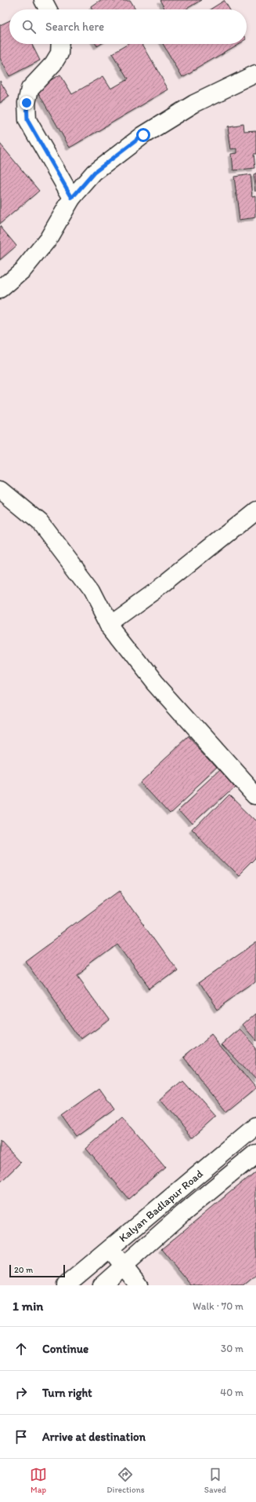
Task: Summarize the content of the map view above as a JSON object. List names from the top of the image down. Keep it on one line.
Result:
{"streets":{"street":["Kalyan Badlapur Road"]},"scale_bar":"20 m","page":{"search":"Search here","scale":"20 m","heading":["1 min","Walk · 70 m"],"list":[["Continue","30 m"],["Turn right","40 m"],"Arrive at destination"],"nav":["Map","Directions","Saved"]}}
